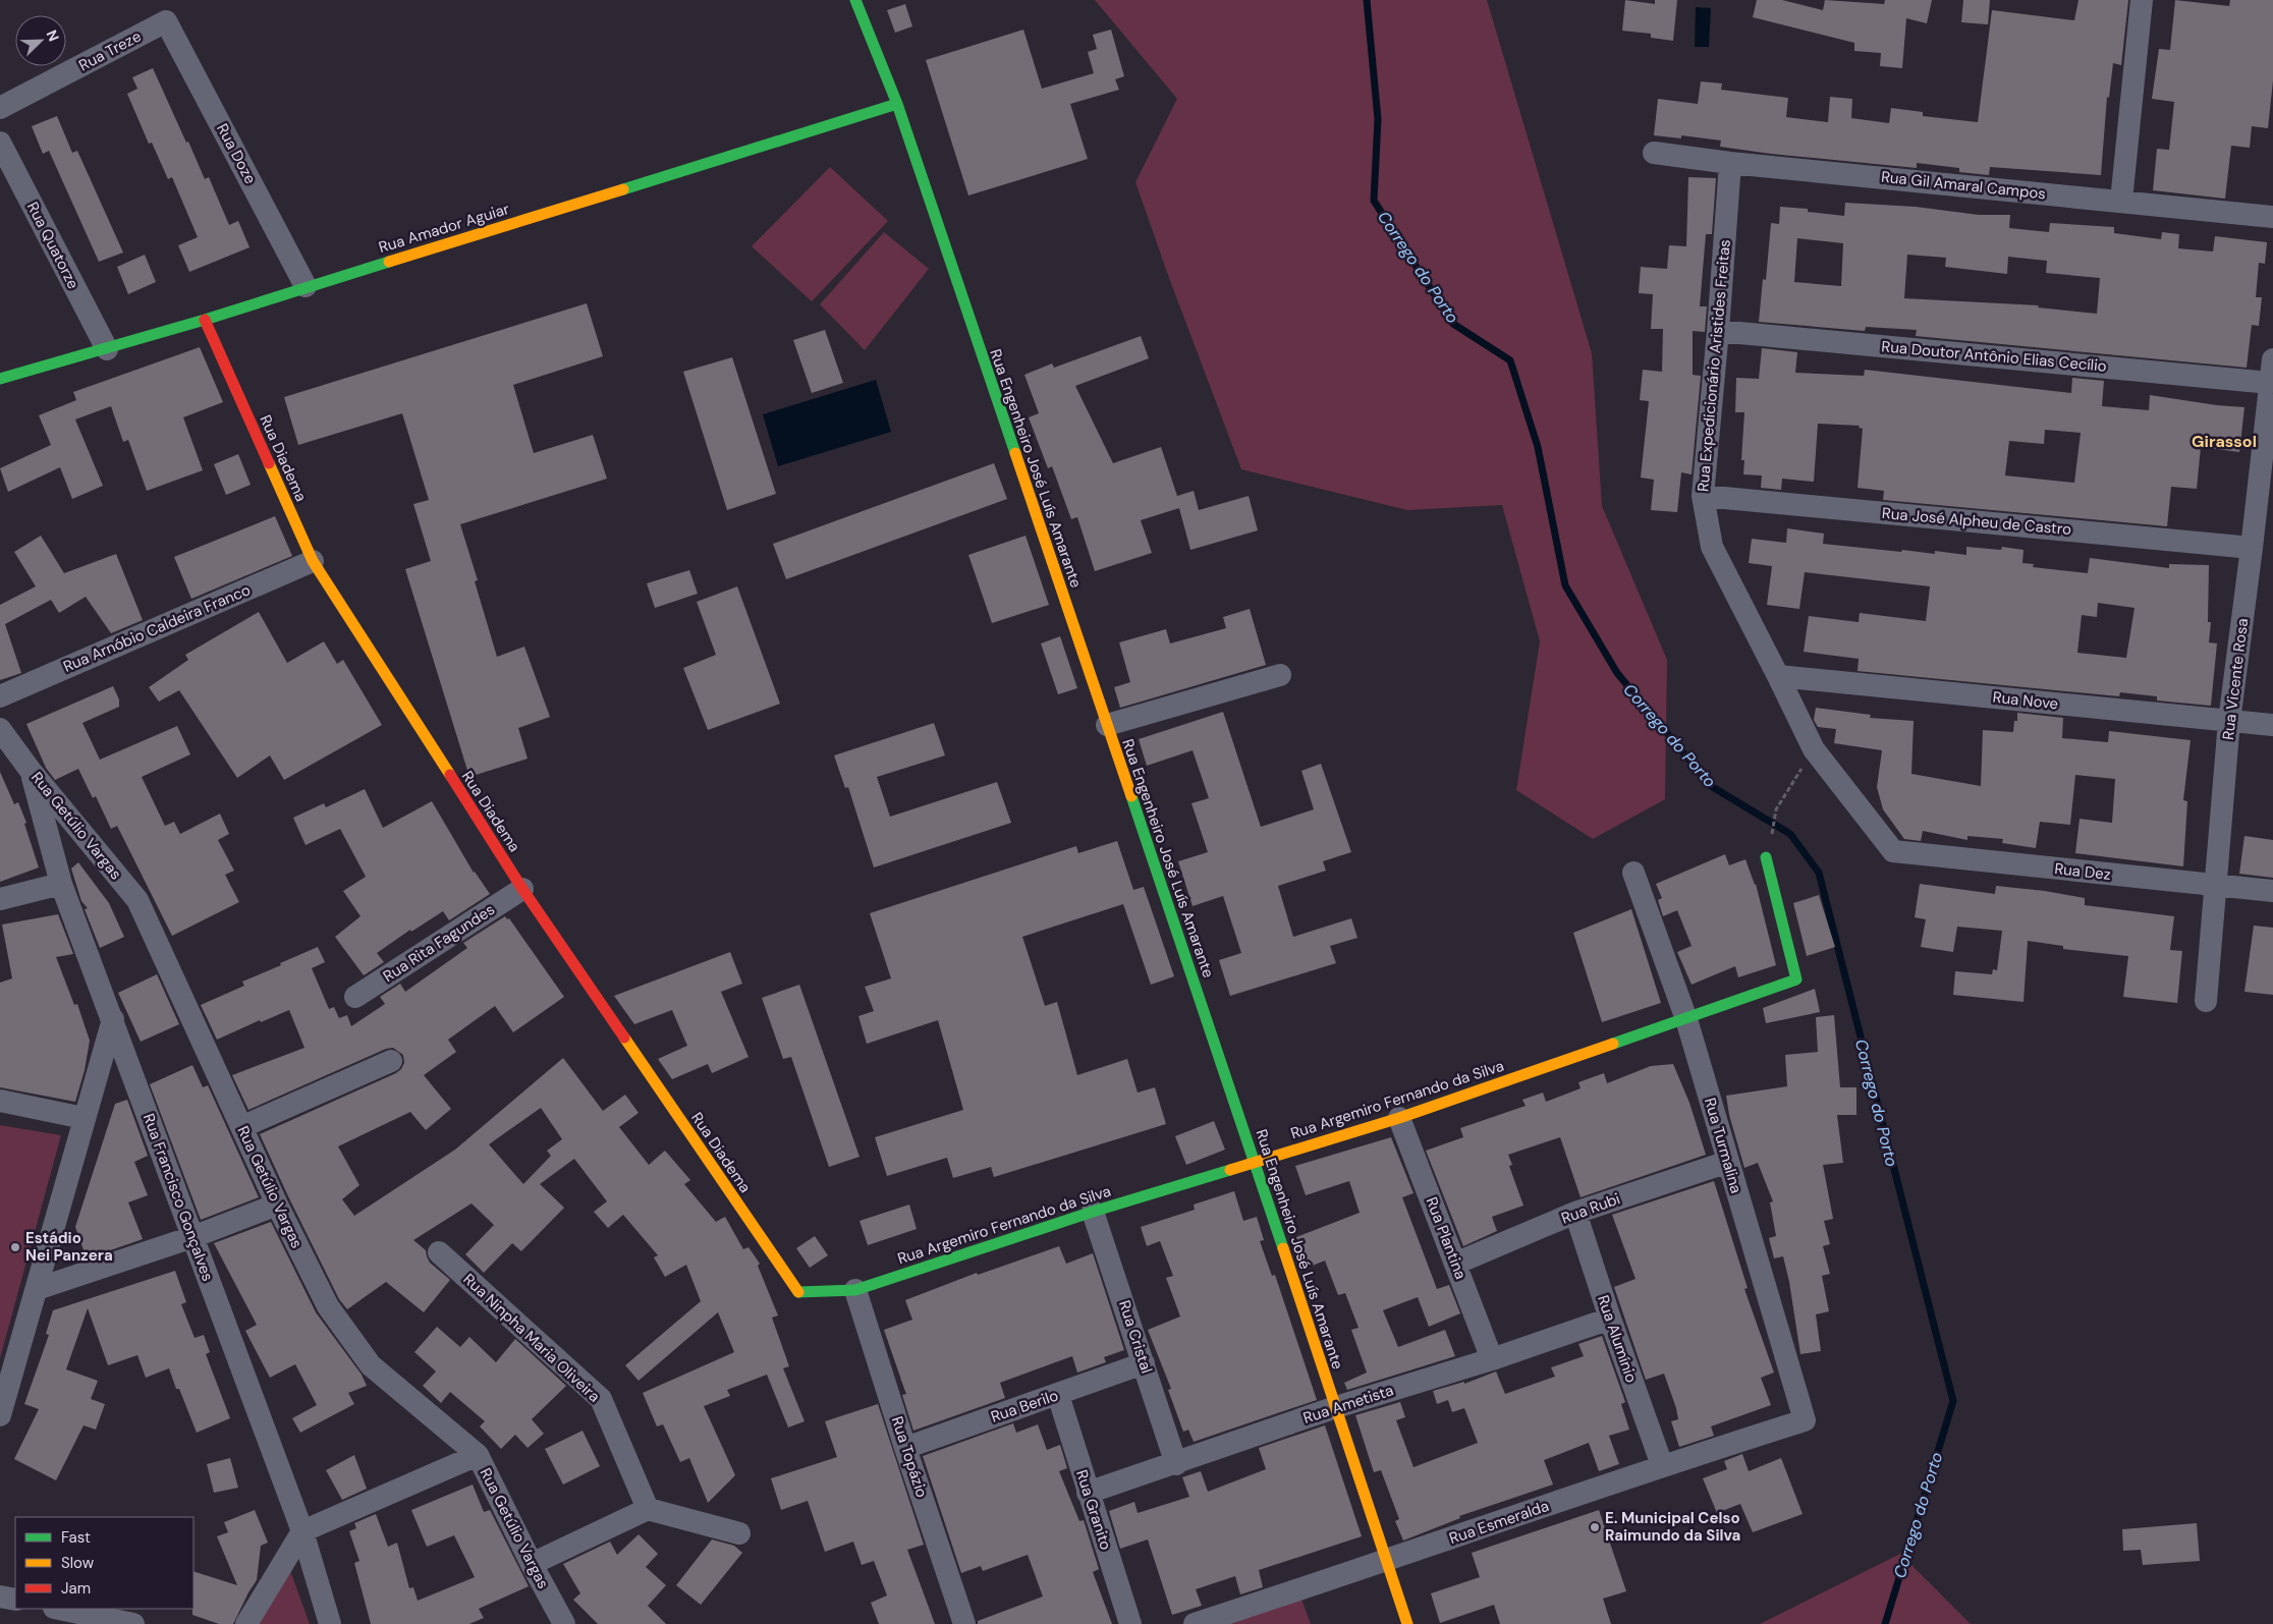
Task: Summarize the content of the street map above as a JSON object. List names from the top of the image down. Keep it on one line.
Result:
{"streets":{"street":["Rua Treze","Rua Doze","Rua Gil Amaral Campos","Rua Amador Aguiar","Rua Quatorze","Rua Doutor Antônio Elias Cecílio","Rua Expedicionário Aristides Freitas","Rua Diadema","Rua Engenheiro José Luís Amarante","Rua José Alpheu de Castro","Rua Arnóbio Caldeira Franco","Rua Vicente Rosa","Rua Nove","Rua Getúlio Vargas","Rua Dez","Rua Rita Fagundes","Rua Argemiro Fernando da Silva","Rua Turmalina","Rua Francisco Gonçalves","Rua Rubi","Rua Plantina","Rua Cristal","Rua Ninpha Maria Oliveira","Rua Alumínio","Rua Ametista","Rua Berilo","Rua Topázio","Rua Granito","Rua Esmeralda"]},"crossings":[["Rua Treze","Rua Doze"],["Rua Doze","Rua Amador Aguiar"],["Rua Gil Amaral Campos","Rua Expedicionário Aristides Freitas"],["Rua Amador Aguiar","Rua Quatorze"],["Rua Amador Aguiar","Rua Diadema"],["Rua Amador Aguiar","Rua Engenheiro José Luís Amarante"],["Rua Doutor Antônio Elias Cecílio","Rua Expedicionário Aristides Freitas"],["Rua Doutor Antônio Elias Cecílio","Rua Vicente Rosa"],["Rua Expedicionário Aristides Freitas","Rua José Alpheu de Castro"],["Rua Expedicionário Aristides Freitas","Rua Nove"],["Rua Expedicionário Aristides Freitas","Rua Dez"],["Rua Diadema","Rua Arnóbio Caldeira Franco"],["Rua Diadema","Rua Rita Fagundes"],["Rua Diadema","Rua Argemiro Fernando da Silva"],["Rua Engenheiro José Luís Amarante","Rua Argemiro Fernando da Silva"],["Rua Engenheiro José Luís Amarante","Rua Ametista"],["Rua Engenheiro José Luís Amarante","Rua Esmeralda"],["Rua José Alpheu de Castro","Rua Vicente Rosa"],["Rua Vicente Rosa","Rua Nove"],["Rua Vicente Rosa","Rua Dez"],["Rua Getúlio Vargas","Rua Francisco Gonçalves"],["Rua Argemiro Fernando da Silva","Rua Turmalina"],["Rua Argemiro Fernando da Silva","Rua Plantina"],["Rua Argemiro Fernando da Silva","Rua Cristal"],["Rua Argemiro Fernando da Silva","Rua Topázio"],["Rua Turmalina","Rua Rubi"],["Rua Turmalina","Rua Esmeralda"],["Rua Rubi","Rua Plantina"],["Rua Rubi","Rua Alumínio"],["Rua Plantina","Rua Ametista"],["Rua Cristal","Rua Ametista"],["Rua Cristal","Rua Berilo"],["Rua Alumínio","Rua Ametista"],["Rua Alumínio","Rua Esmeralda"],["Rua Ametista","Rua Granito"],["Rua Berilo","Rua Topázio"],["Rua Berilo","Rua Granito"]],"districts":["Girassol"],"water":["Corrego do Porto"],"places":["Estádio Nei Panzera","E. Municipal Celso Raimundo da Silva"],"legend":["Fast","Slow","Jam"],"north":"top right"}
